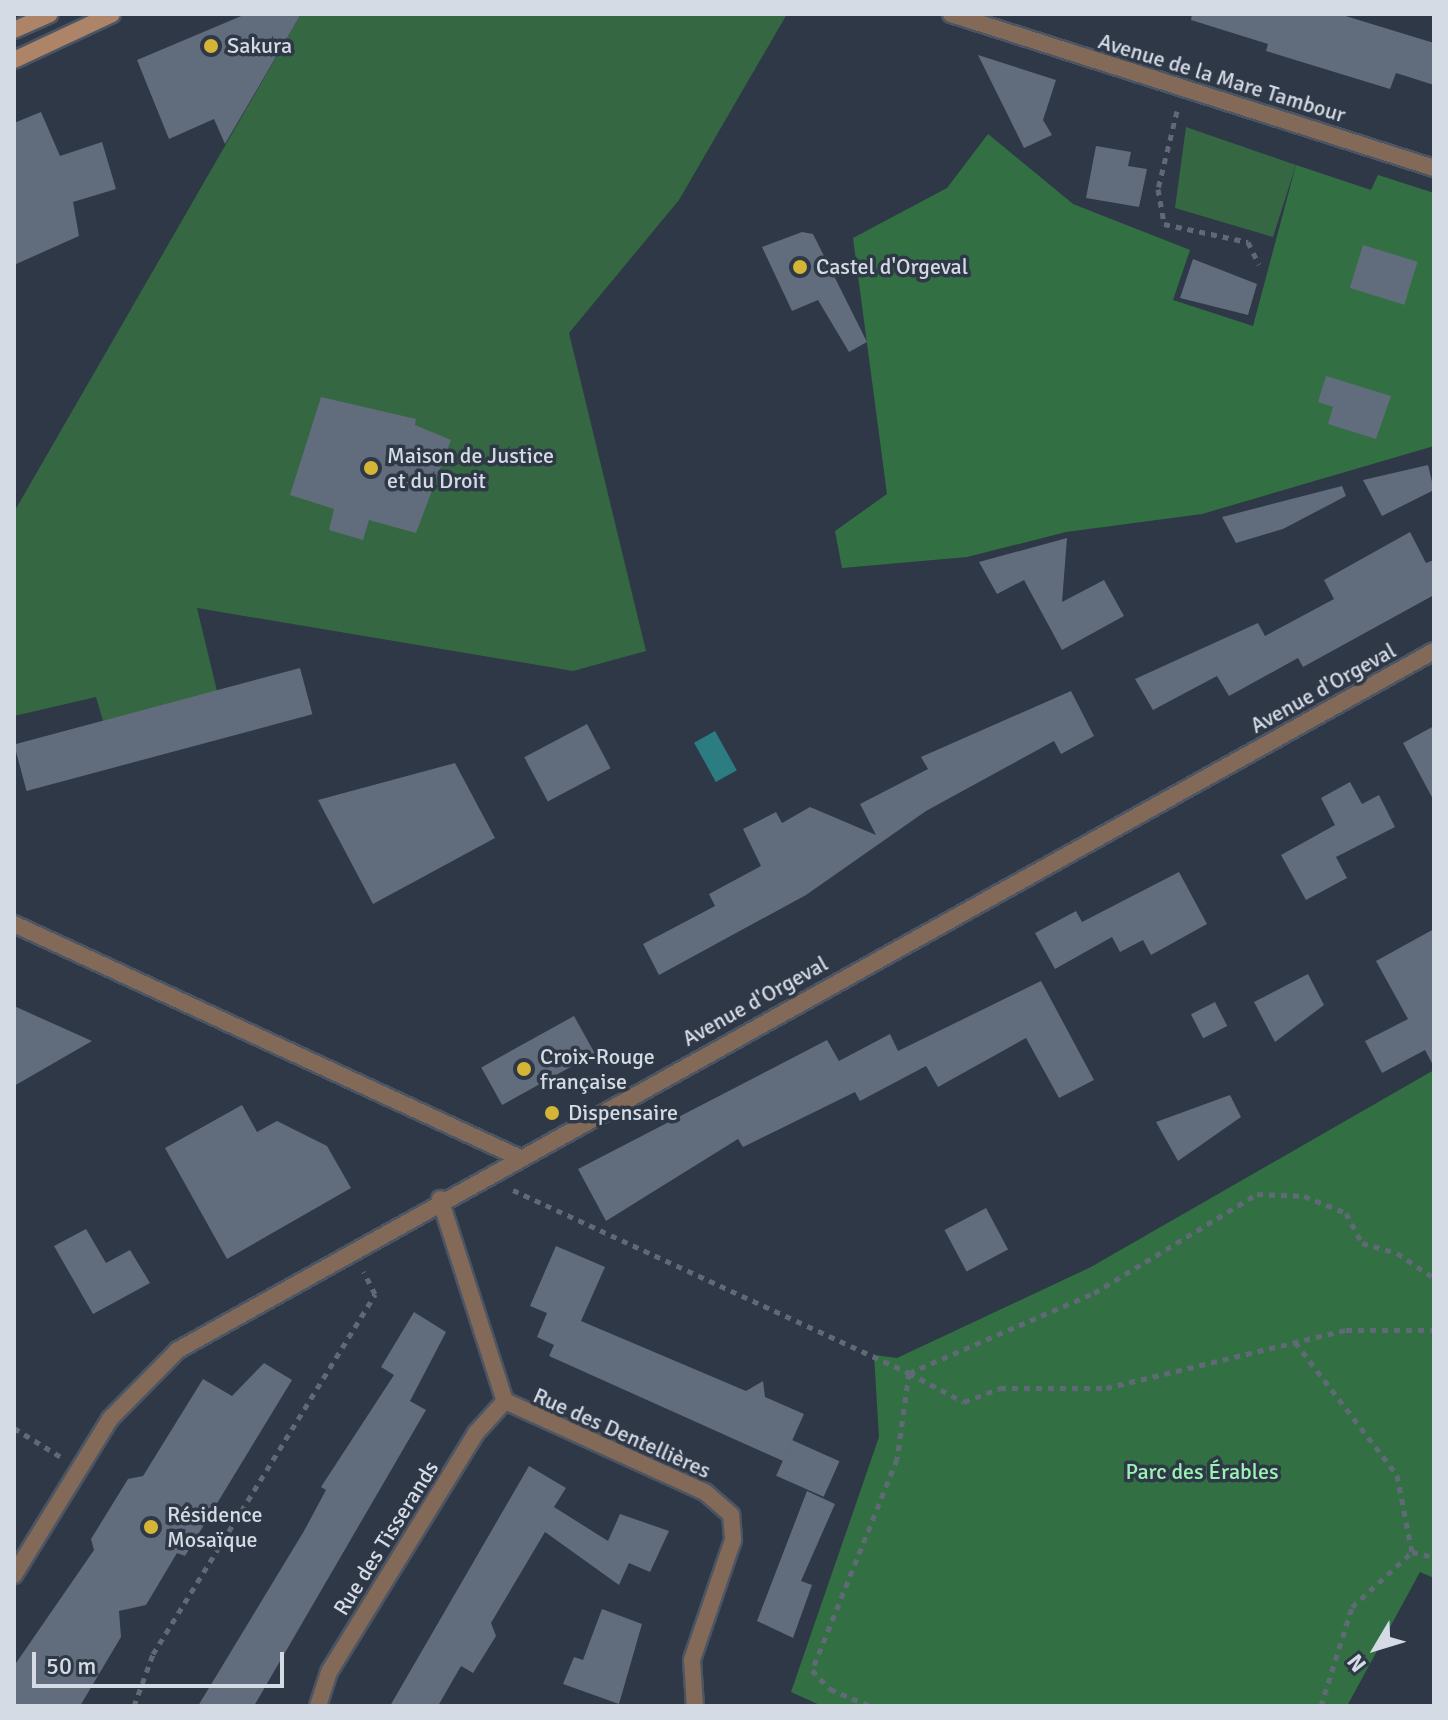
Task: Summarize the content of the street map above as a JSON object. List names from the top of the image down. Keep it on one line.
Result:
{"streets":{"street":["Avenue de la Mare Tambour","Avenue d'Orgeval","Rue des Dentellières","Rue des Tisserands"]},"crossings":[["Avenue d'Orgeval","Rue des Dentellières"],["Rue des Dentellières","Rue des Tisserands"]],"parks":["Parc des Érables"],"places":["Sakura","Castel d'Orgeval","Maison de Justice et du Droit","Croix-Rouge française","Dispensaire","Résidence Mosaïque"],"scale_bar":"50 m","north":"bottom left"}
